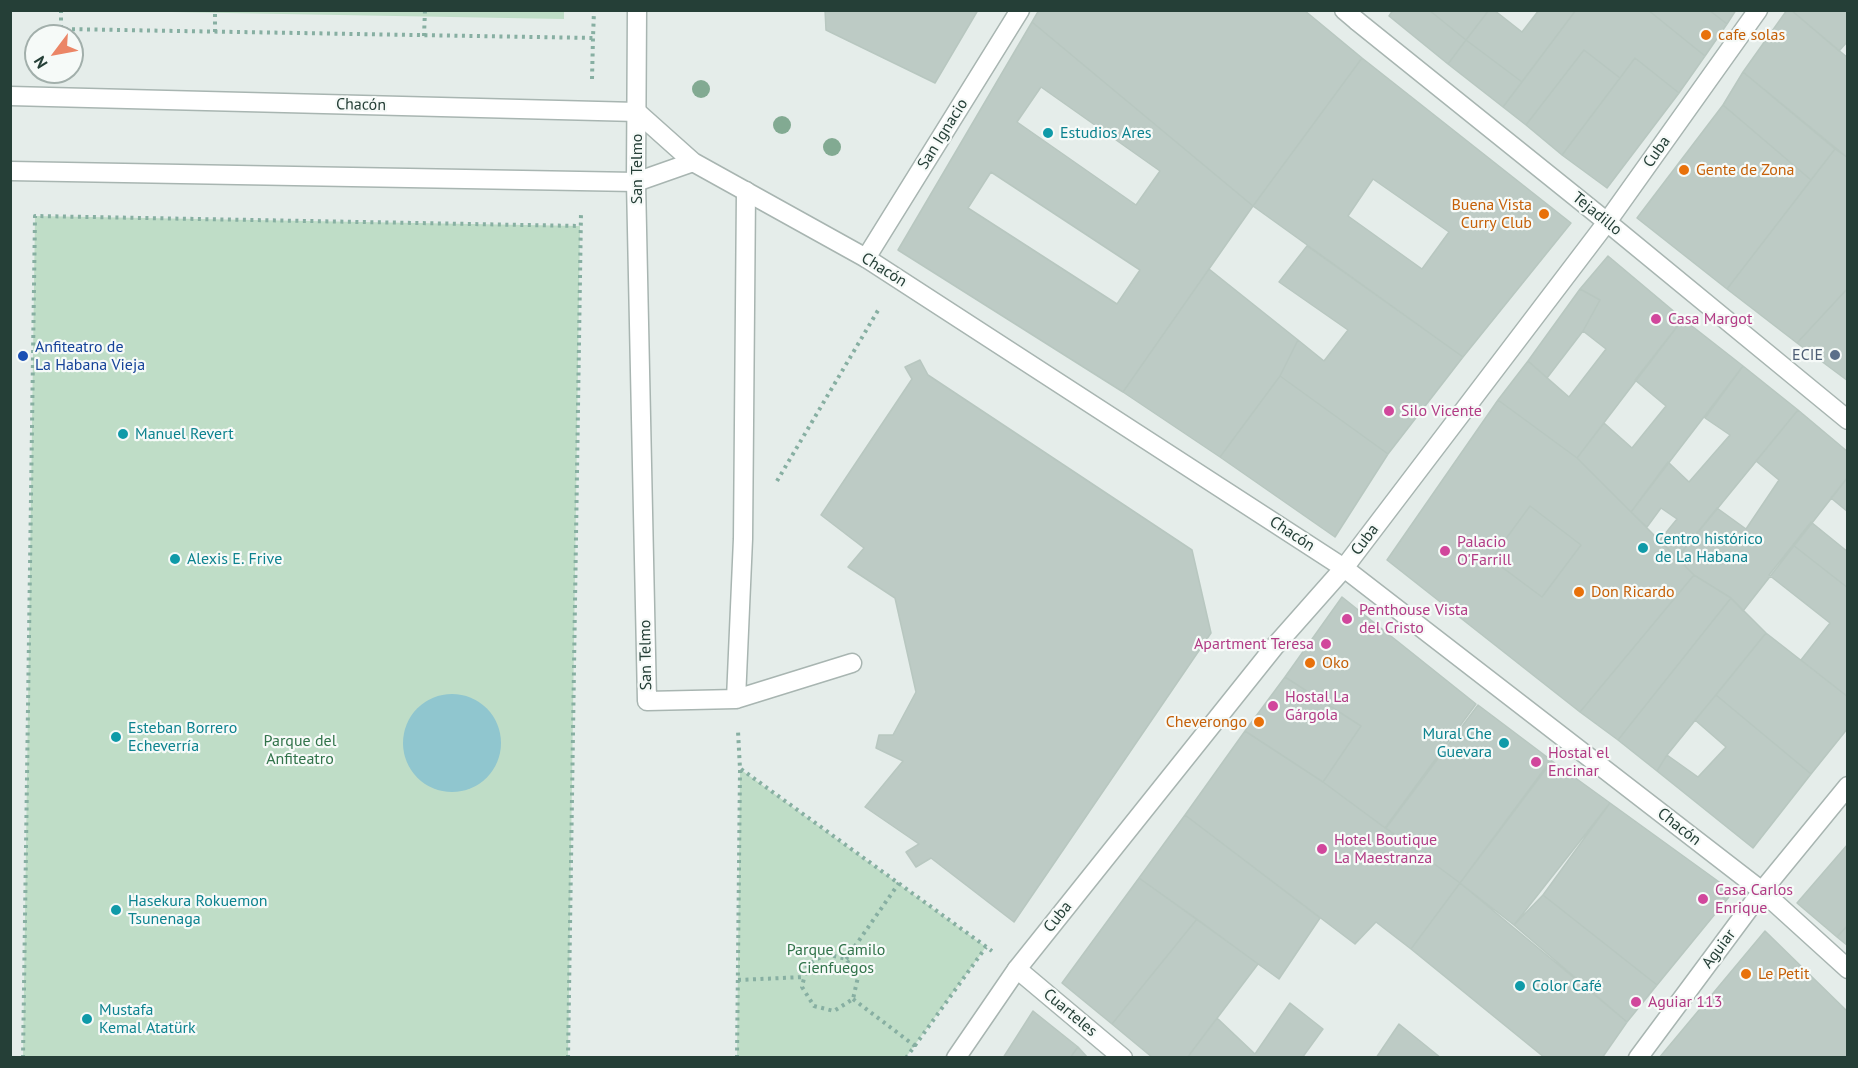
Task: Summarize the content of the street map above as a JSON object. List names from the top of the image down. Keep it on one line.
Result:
{"streets":{"street":["Chacón","San Ignacio","Cuba","San Telmo","Tejadillo","Aguiar","Cuarteles"]},"crossings":[["Chacón","San Ignacio"],["Chacón","Cuba"],["Chacón","San Telmo"],["Chacón","Aguiar"],["Cuba","Tejadillo"],["Cuba","Cuarteles"]],"parks":["Parque del Anfiteatro","Parque Camilo Cienfuegos"],"places":["cafe solas","Estudios Ares","Gente de Zona","Buena Vista Curry Club","Casa Margot","ECIE","Anfiteatro de La Habana Vieja","Silo Vicente","Manuel Revert","Centro histórico de La Habana","Palacio O'Farrill","Alexis E. Frive","Don Ricardo","Penthouse Vista del Cristo","Apartment Teresa","Oko","Hostal La Gárgola","Cheverongo","Esteban Borrero Echeverría","Mural Che Guevara","Hostal el Encinar","Hotel Boutique La Maestranza","Casa Carlos Enrique","Hasekura Rokuemon Tsunenaga","Le Petit","Color Café","Aguiar 113","Mustafa Kemal Atatürk"],"north":"bottom left"}
